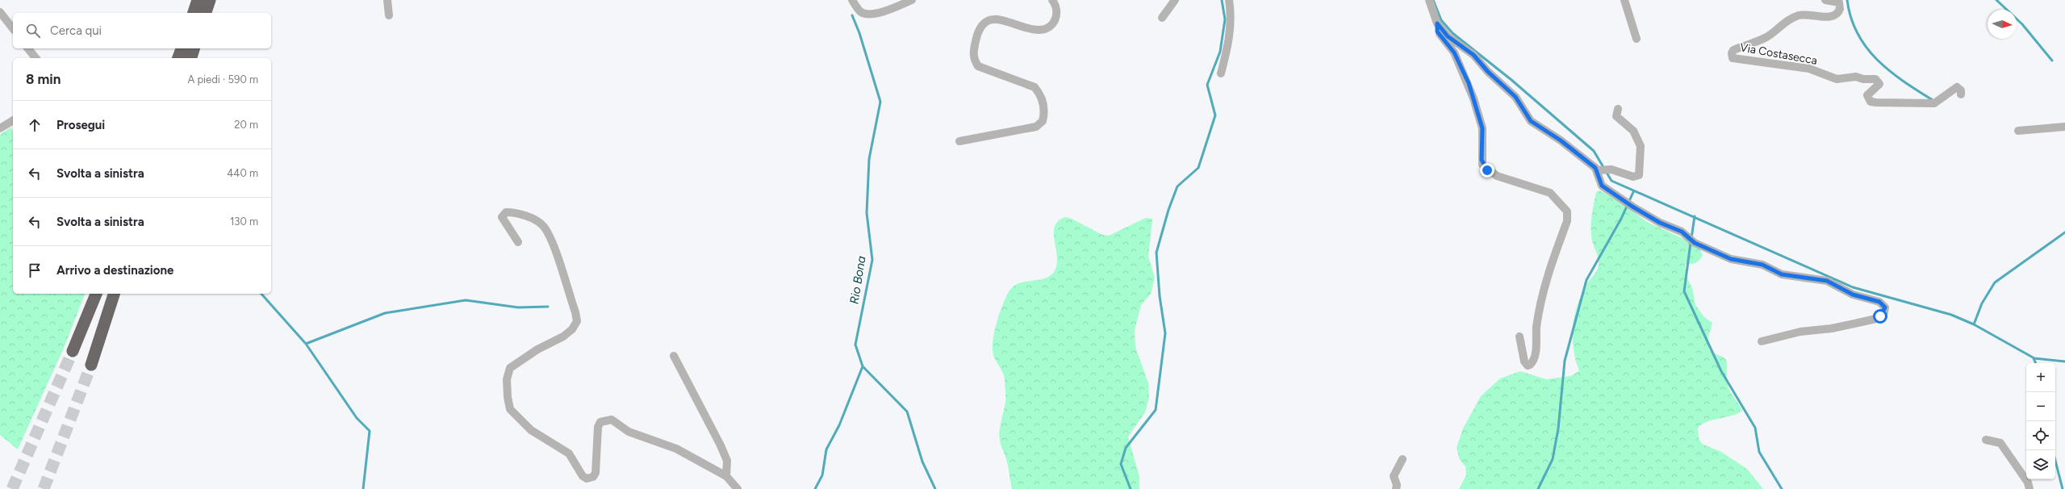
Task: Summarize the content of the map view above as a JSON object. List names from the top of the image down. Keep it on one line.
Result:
{"streets":{"street":["Via Costasecca"]},"water":["Rio Bona"],"north":"right","page":{"search":"Cerca qui","heading":["8 min","A piedi · 590 m"],"list":[["Prosegui","20 m"],["Svolta a sinistra","440 m"],["Svolta a sinistra","130 m"],"Arrivo a destinazione"],"map_buttons":["+","−"]}}
